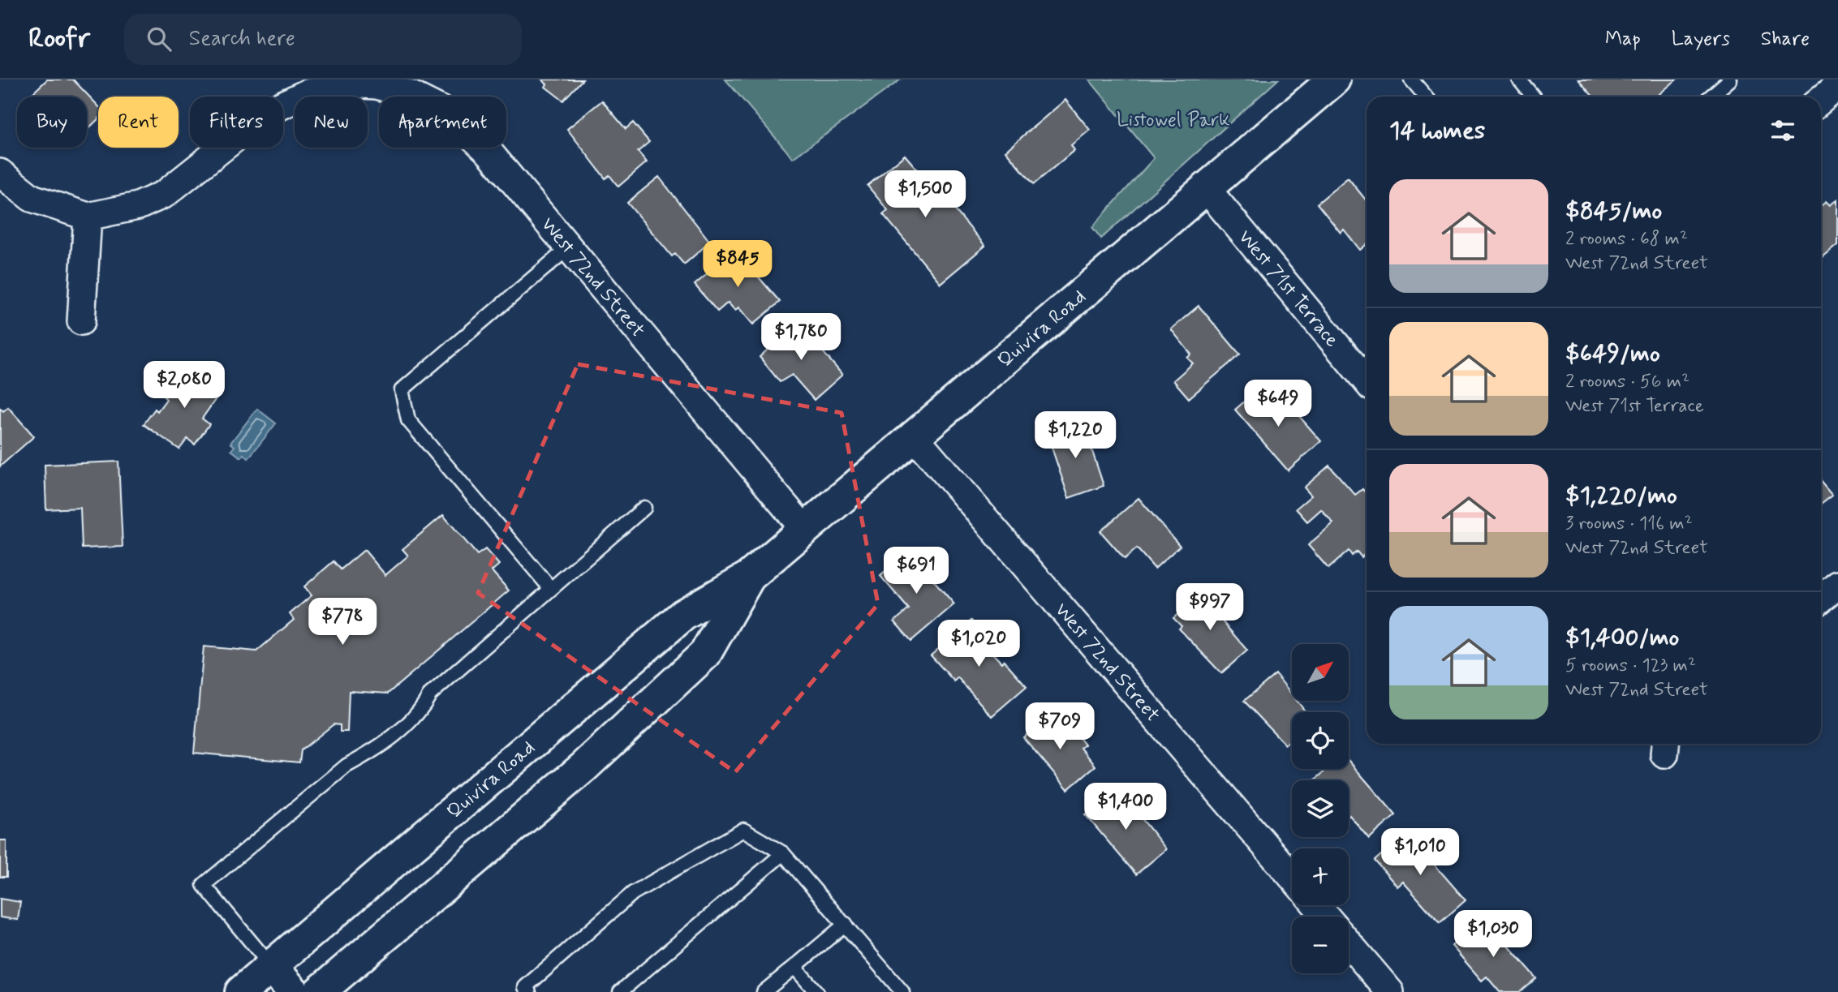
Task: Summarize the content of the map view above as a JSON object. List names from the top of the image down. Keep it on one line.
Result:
{"streets":{"main road":["Quivira Road"],"street":["West 72nd Street","West 71st Terrace"]},"crossings":[["West 72nd Street","Quivira Road"],["West 71st Terrace","Quivira Road"]],"parks":["Listowel Park"],"north":"top right","page":{"header":"Roofr","search":"Search here","nav":["Map","Layers","Share"],"chip":["Buy","Rent","Filters","New","Apartment"],"heading":"14 homes","list":[{"name":"$845/mo","note":"2 rooms · 68 m² · West 72nd Street"},{"name":"$649/mo","note":"2 rooms · 56 m² · West 71st Terrace"},{"name":"$1,220/mo","note":"3 rooms · 116 m² · West 72nd Street"},{"name":"$1,400/mo","note":"5 rooms · 123 m² · West 72nd Street"}],"price":["$1,500","$845","$1,780","$2,080","$649","$1,220","$691","$997","$778","$1,020","$709","$1,400","$1,010","$1,030"],"map_buttons":["+","−"]}}
